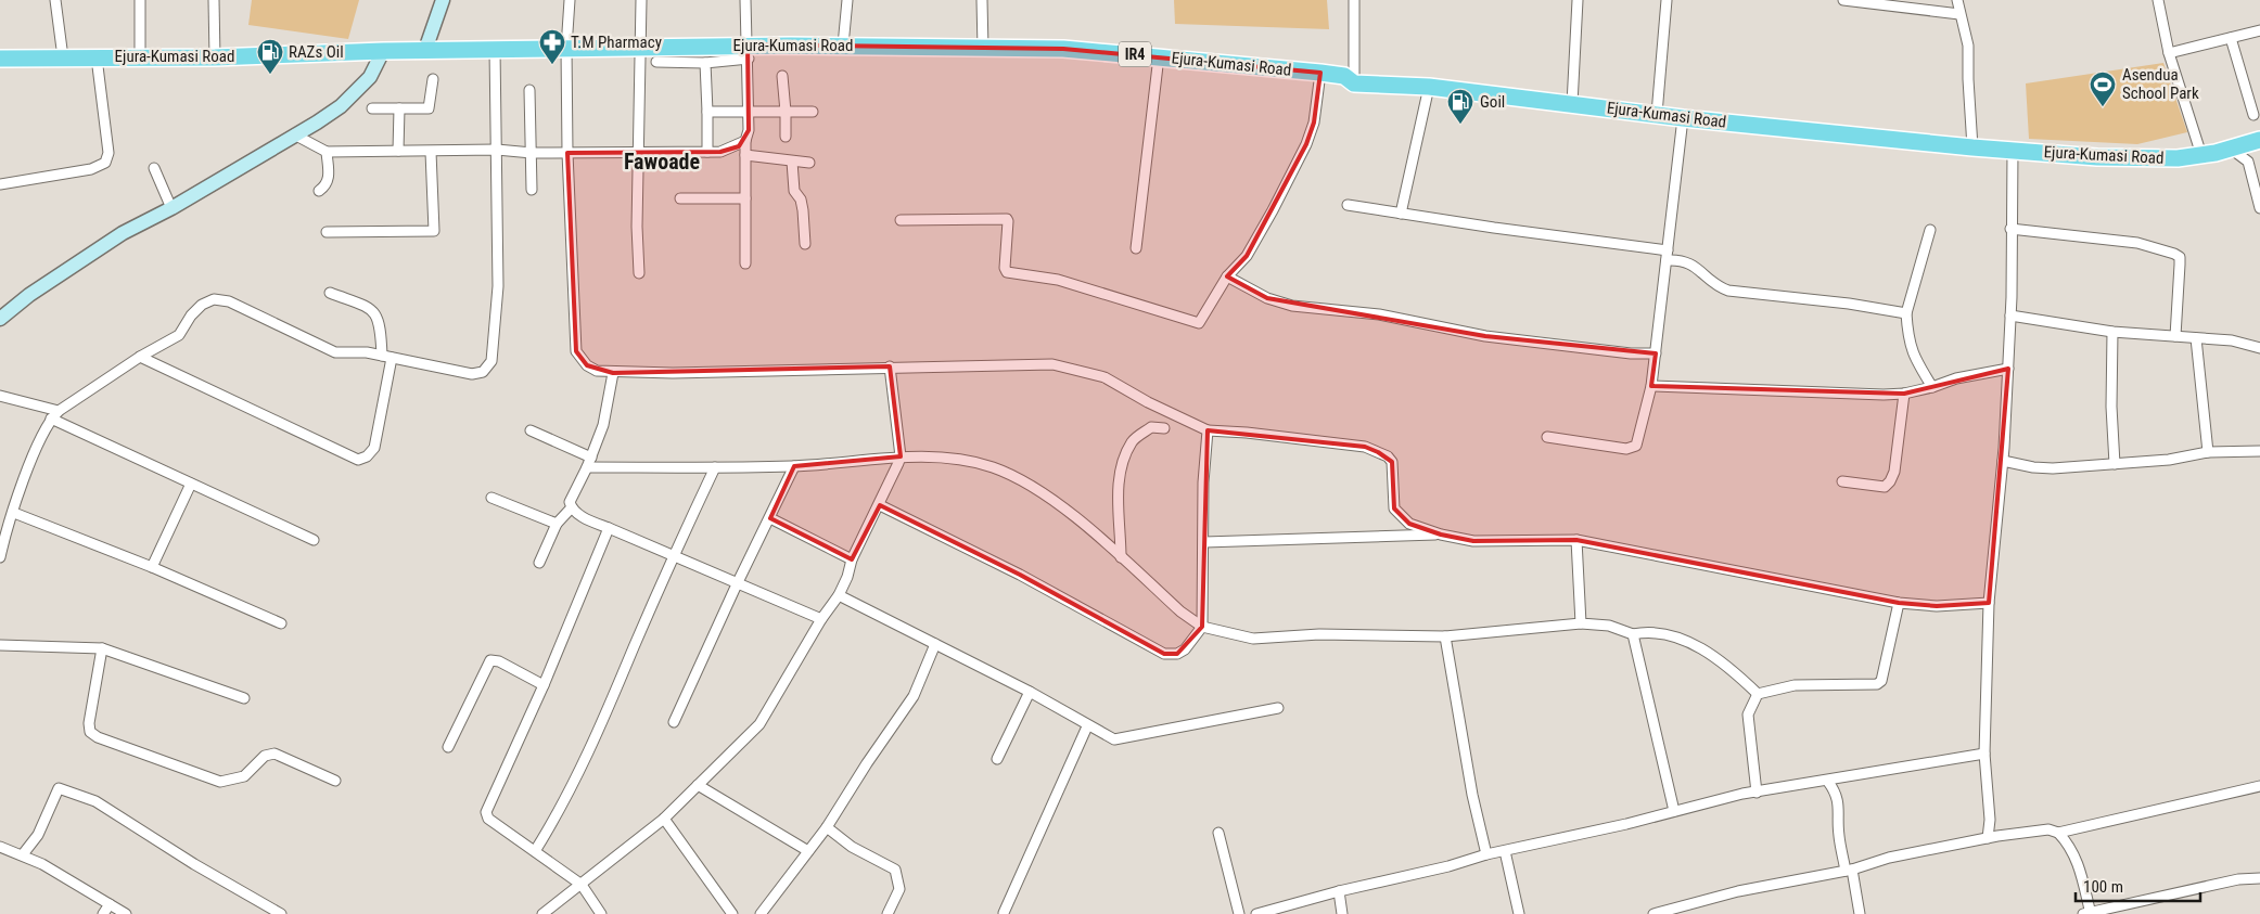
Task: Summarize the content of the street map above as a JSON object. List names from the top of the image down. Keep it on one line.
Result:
{"streets":{"main road":["Ejura-Kumasi Road","IR4"]},"districts":["Fawoade"],"places":{"pharmacy":["T.M Pharmacy"],"fuel station":["RAZs Oil","Goil"],"sports":["Asendua School Park"]},"scale_bar":"100 m"}
